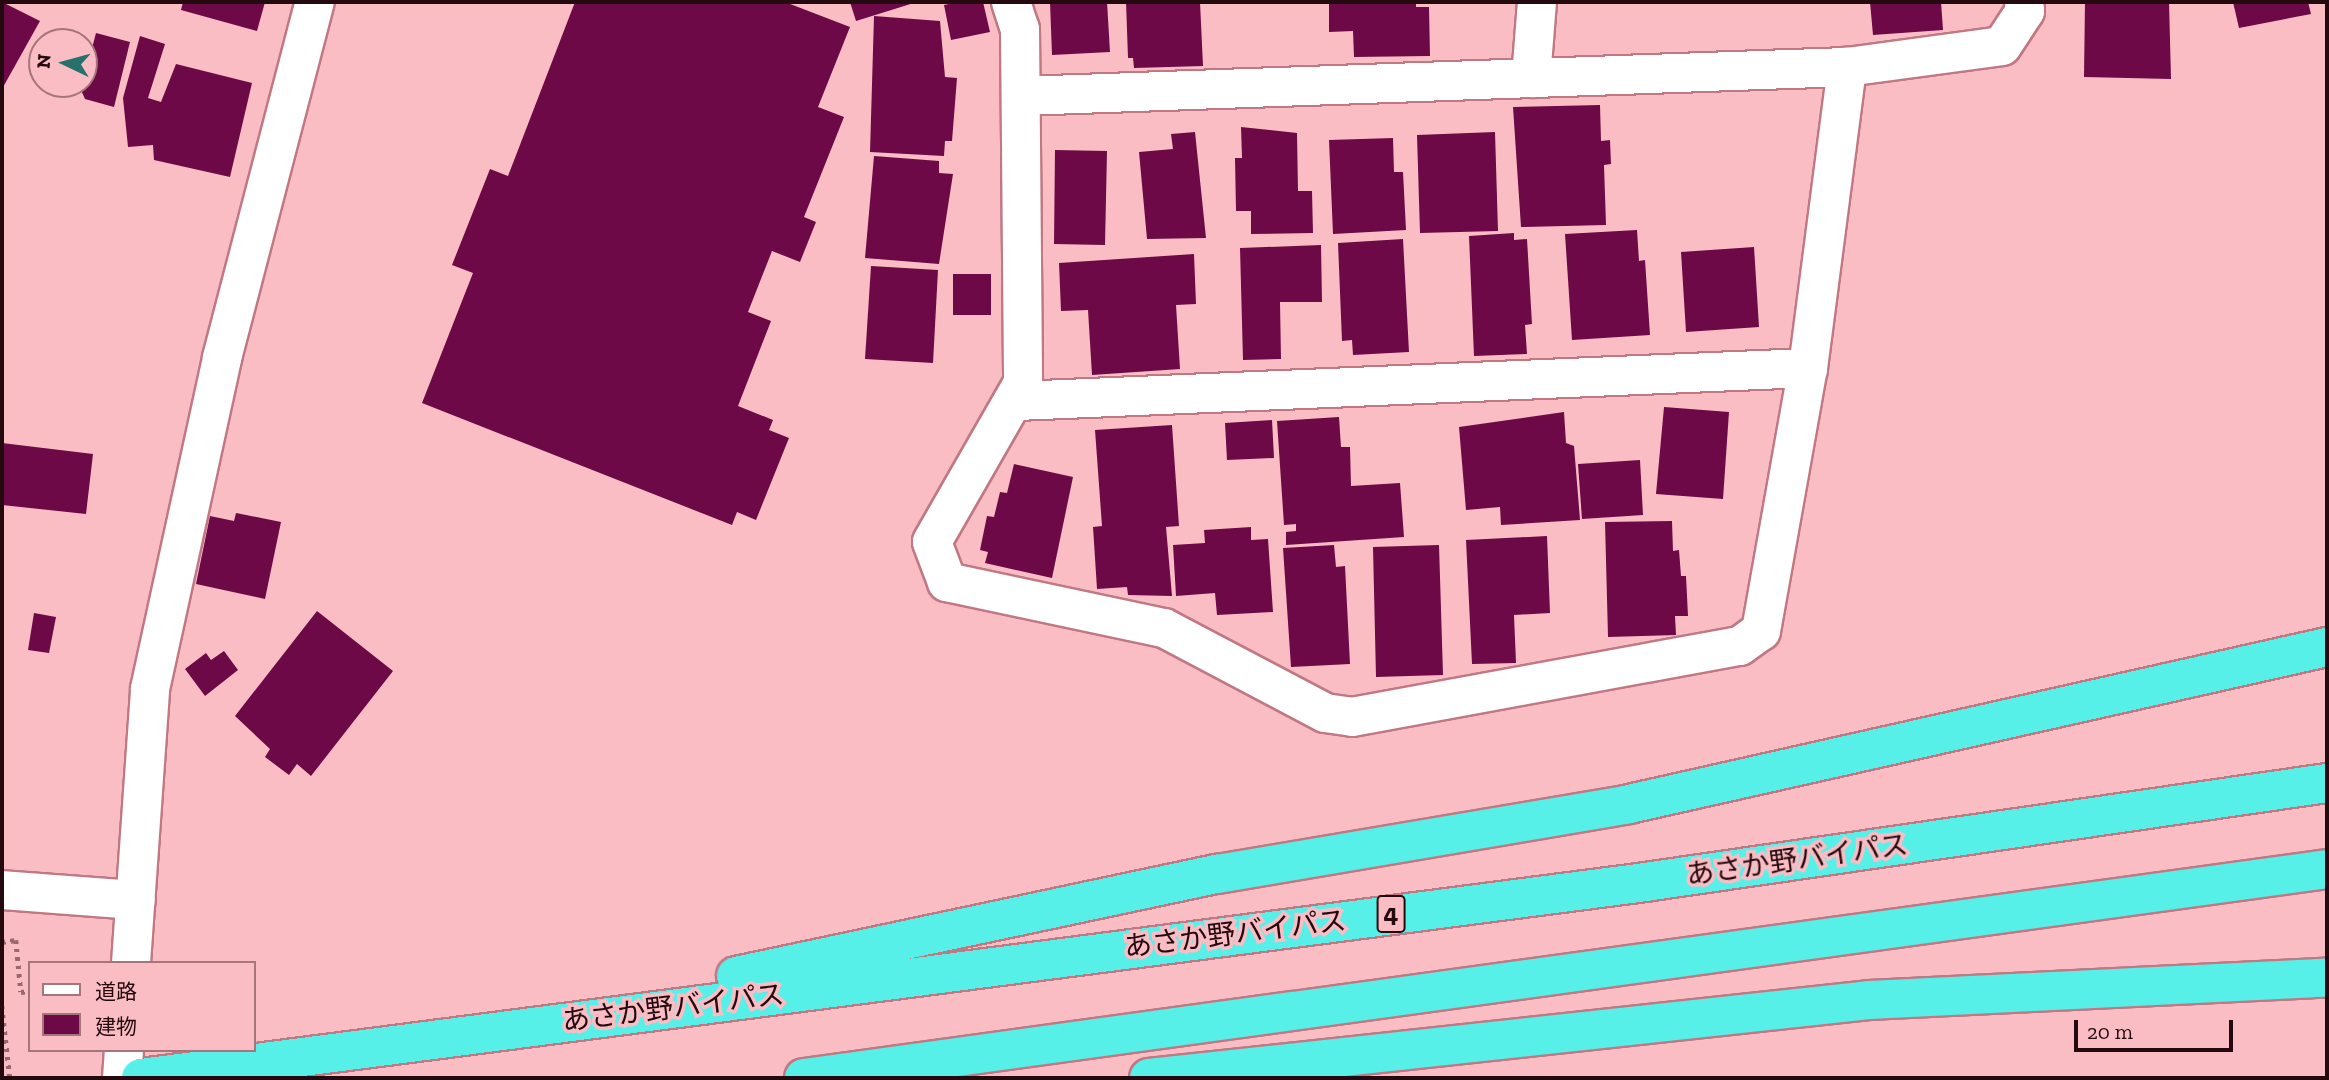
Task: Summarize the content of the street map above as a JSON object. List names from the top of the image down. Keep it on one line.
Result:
{"streets":{"highway":["あさか野バイパス","4"]},"legend":["道路","建物"],"scale_bar":"20 m","north":"left"}
